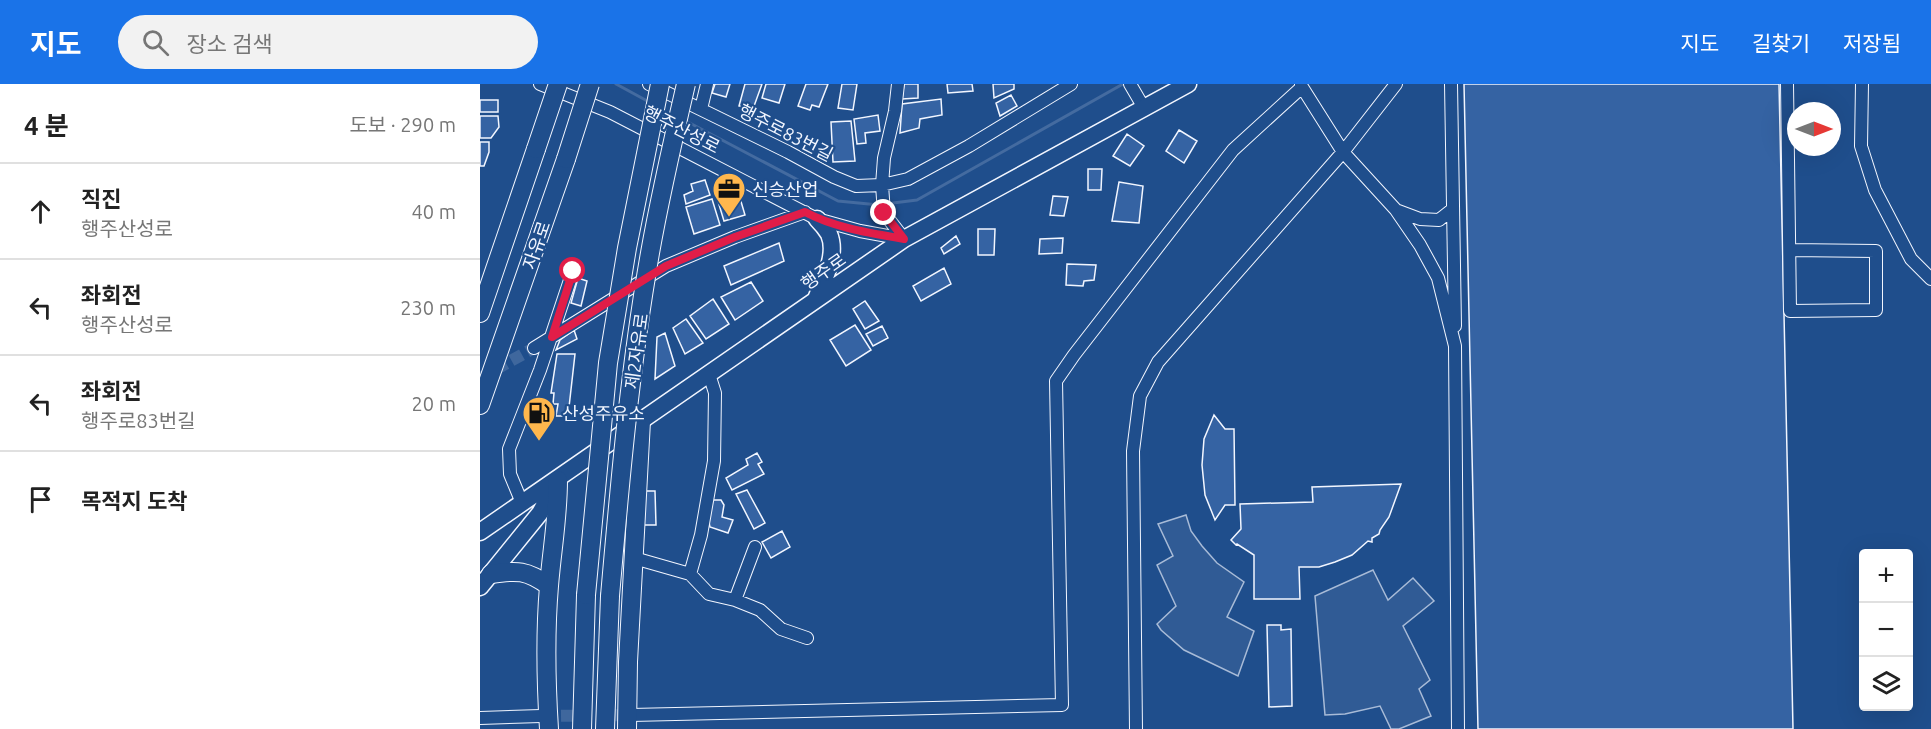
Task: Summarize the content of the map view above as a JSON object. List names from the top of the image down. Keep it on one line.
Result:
{"streets":{"highway":["자유로","제2자유로"],"main road":["행주로"],"street":["행주산성로","행주로83번길"]},"crossings":[["행주산성로","행주로"]],"places":{"office":["신승산업"],"fuel station":["산성주유소"]},"north":"right","page":{"header":"지도","search":"장소 검색","nav":["지도","길찾기","저장됨"],"heading":["4 분","도보 · 290 m"],"list":[["직진","행주산성로","40 m"],["좌회전","행주산성로","230 m"],["좌회전","행주로83번길","20 m"],"목적지 도착"],"map_buttons":["+","−"]}}
